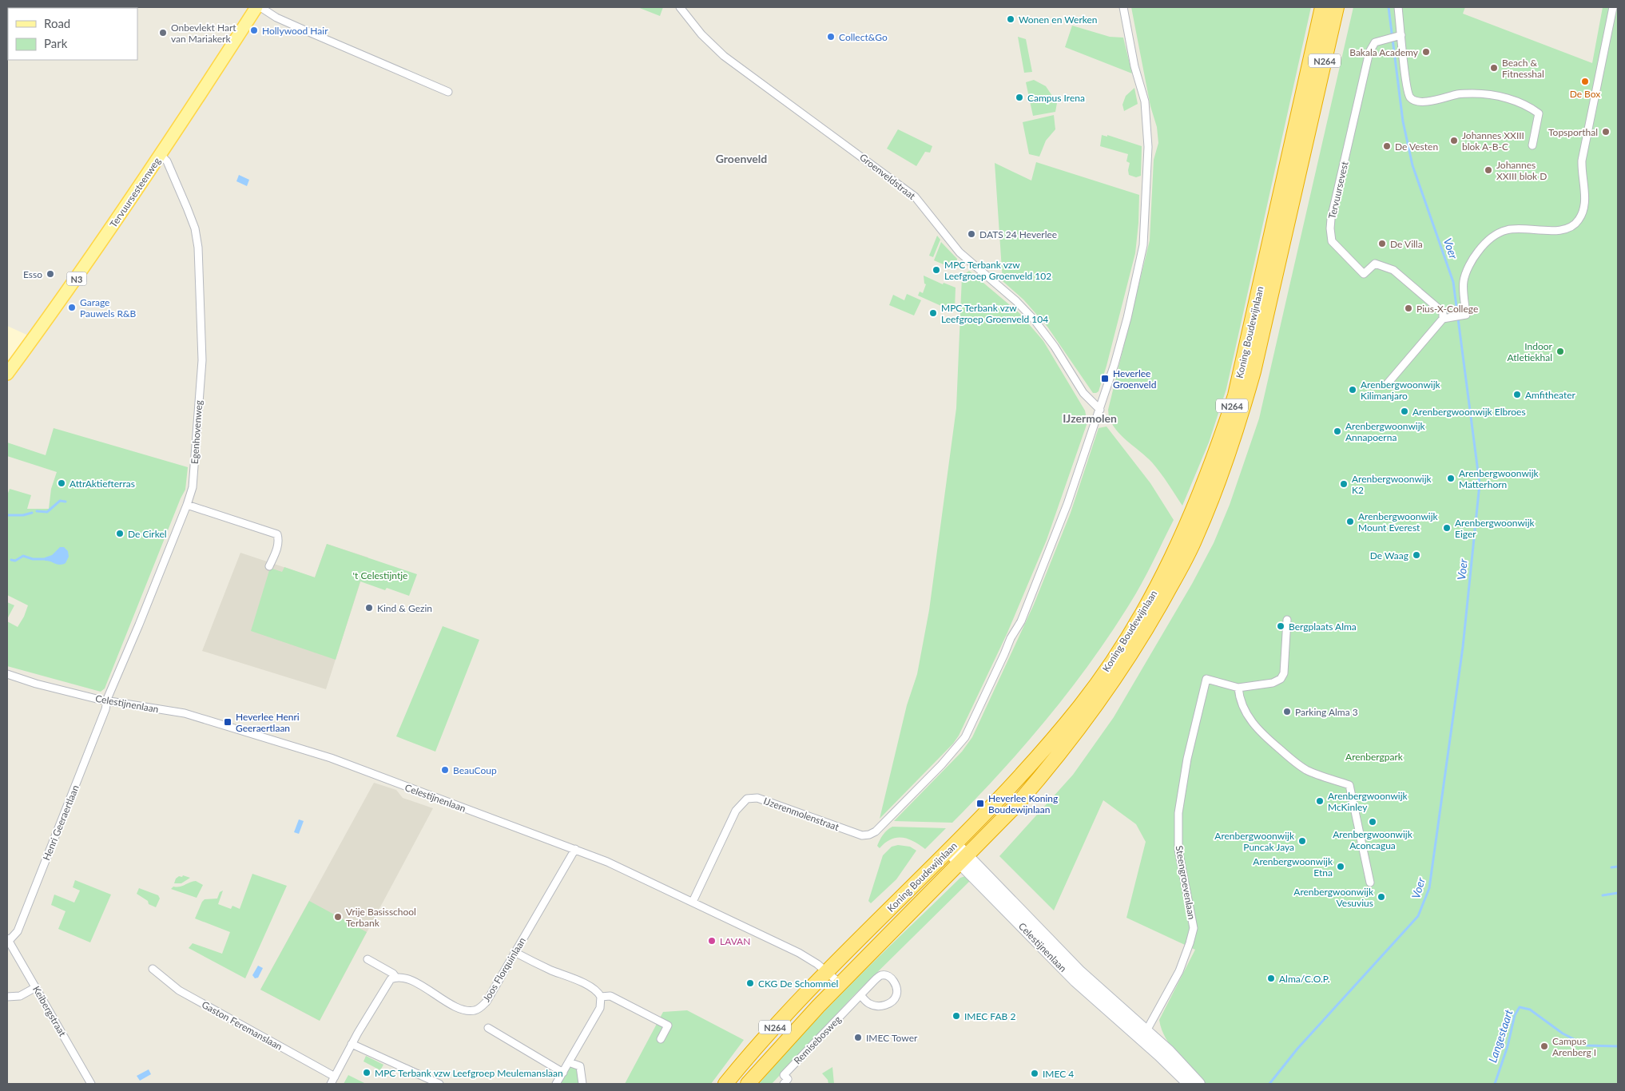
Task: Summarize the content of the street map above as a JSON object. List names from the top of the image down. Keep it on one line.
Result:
{"streets":{"highway":["N264","Koning Boudewijnlaan"],"main road":["Tervuursesteenweg","N3"],"street":["Groenveldstraat","Tervuursevest","Egenhovenweg","Celestijnenlaan","IJzerenmolenstraat","Henri Geeraertlaan","Steengroevenlaan","Joos Florquinlaan","Keibergstraat","Gaston Feremanslaan","Remisebosweg"]},"crossings":[["Groenveldstraat","IJzerenmolenstraat"],["Tervuursesteenweg","Egenhovenweg"],["Koning Boudewijnlaan","Celestijnenlaan"],["Egenhovenweg","Celestijnenlaan"],["Egenhovenweg","Henri Geeraertlaan"],["Celestijnenlaan","IJzerenmolenstraat"],["Celestijnenlaan","Henri Geeraertlaan"],["Celestijnenlaan","Steengroevenlaan"],["Celestijnenlaan","Joos Florquinlaan"],["Henri Geeraertlaan","Keibergstraat"]],"districts":["Groenveld","IJzermolen"],"water":["Voer","Langestaart"],"parks":["'t Celestijntje","Arenbergpark"],"places":{"other":["Wonen en Werken","Hollywood Hair","Onbevlekt Hart van Mariakerk","Collect&Go","Bakala Academy","Beach & Fitnesshal","De Box","Campus Irena","Topsporthal","Johannes XXIII blok A-B-C","De Vesten","Johannes XXIII blok D","DATS 24 Heverlee","De Villa","MPC Terbank vzw Leefgroep Groenveld 102","Esso","Garage Pauwels R&B","Pius-X-College","MPC Terbank vzw Leefgroep Groenveld 104","Indoor Atletiekhal","Arenbergwoonwijk Kilimanjaro","Amfitheater","Arenbergwoonwijk Elbroes","Arenbergwoonwijk Annapoerna","Arenbergwoonwijk Matterhorn","AttrAktiefterras","Arenbergwoonwijk K2","Arenbergwoonwijk Mount Everest","Arenbergwoonwijk Eiger","De Cirkel","De Waag","Kind & Gezin","Bergplaats Alma","Parking Alma 3","BeauCoup","Arenbergwoonwijk McKinley","Arenbergwoonwijk Aconcagua","Arenbergwoonwijk Puncak Jaya","Arenbergwoonwijk Etna","Arenbergwoonwijk Vesuvius","Vrije Basisschool Terbank","LAVAN","Alma/C.O.P.","CKG De Schommel","IMEC FAB 2","IMEC Tower","Campus Arenberg I","MPC Terbank vzw Leefgroep Meulemanslaan","IMEC 4"],"transit":["Heverlee Groenveld","Heverlee Henri Geeraertlaan","Heverlee Koning Boudewijnlaan"]},"legend":["Road","Park"]}
